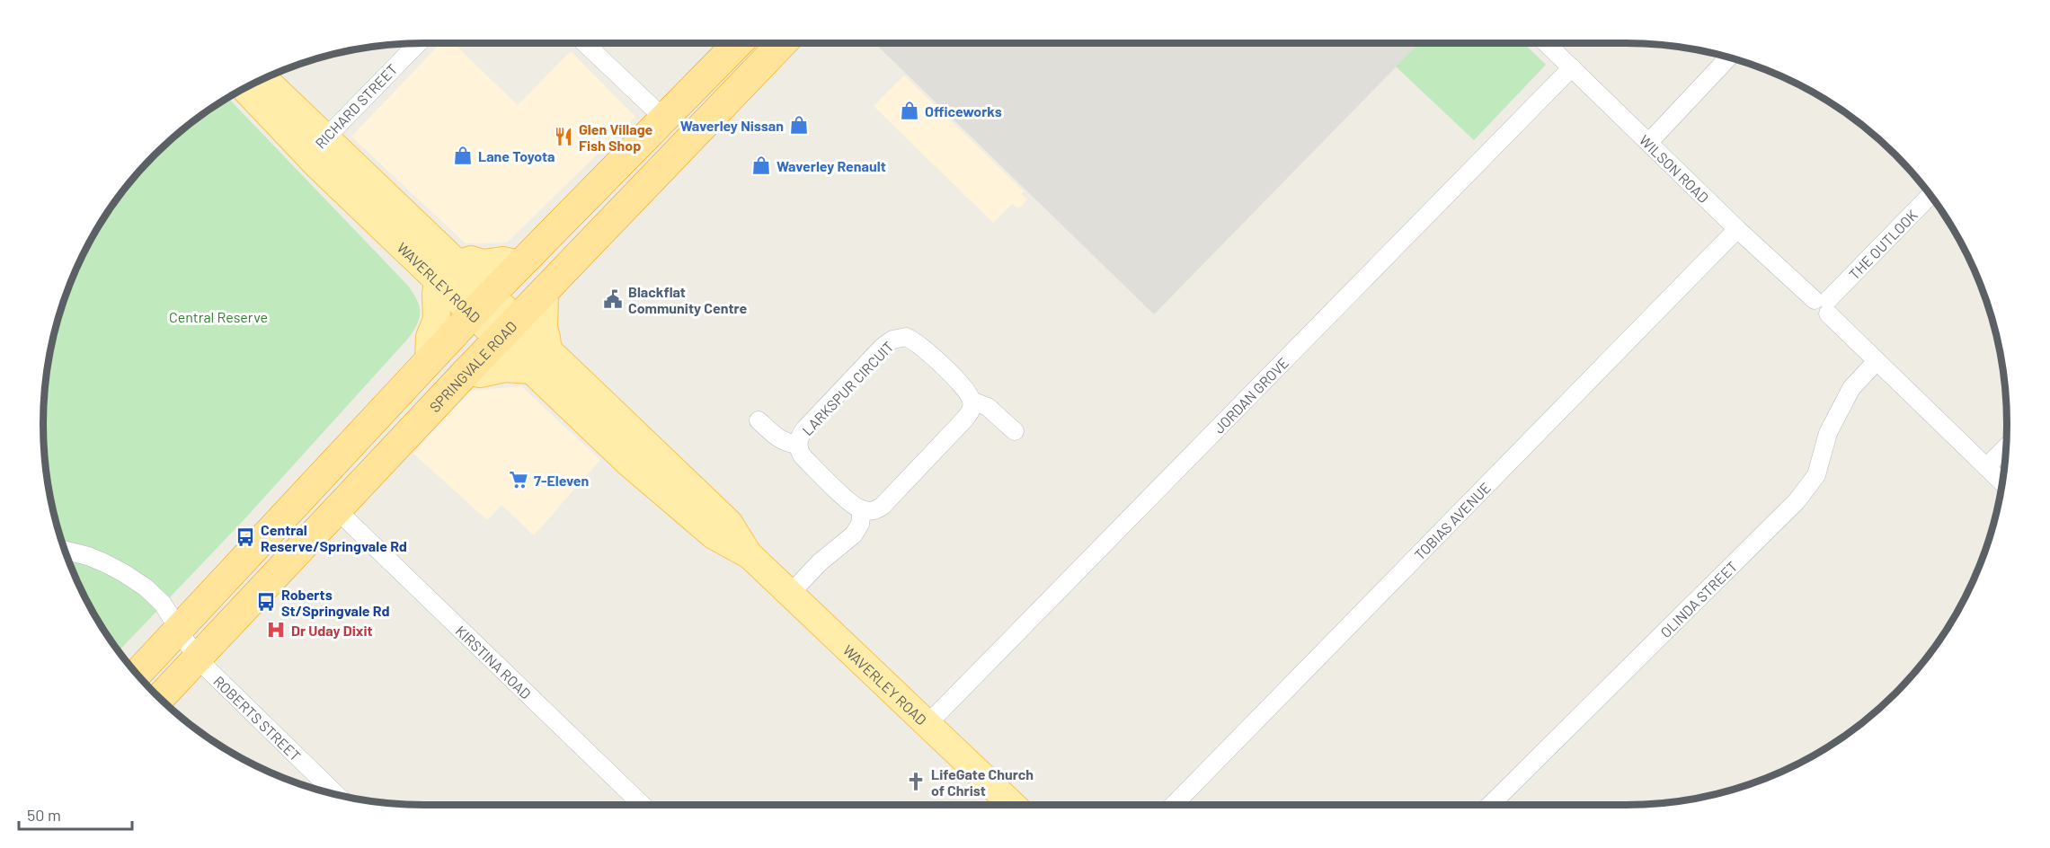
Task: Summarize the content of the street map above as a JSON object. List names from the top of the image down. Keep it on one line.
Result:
{"streets":{"highway":["SPRINGVALE ROAD"],"main road":["WAVERLEY ROAD"],"street":["RICHARD STREET","WILSON ROAD","THE OUTLOOK","LARKSPUR CIRCUIT","JORDAN GROVE","TOBIAS AVENUE","OLINDA STREET","KIRSTINA ROAD","ROBERTS STREET"]},"crossings":[["RICHARD STREET","WAVERLEY ROAD"],["WILSON ROAD","THE OUTLOOK"],["WILSON ROAD","JORDAN GROVE"],["WILSON ROAD","TOBIAS AVENUE"],["WILSON ROAD","OLINDA STREET"],["WAVERLEY ROAD","SPRINGVALE ROAD"],["WAVERLEY ROAD","JORDAN GROVE"],["SPRINGVALE ROAD","KIRSTINA ROAD"],["SPRINGVALE ROAD","ROBERTS STREET"]],"parks":["Central Reserve"],"places":{"shop":["Officeworks","Waverley Nissan","Lane Toyota","Waverley Renault"],"restaurant":["Glen Village Fish Shop"],"public building":["Blackflat Community Centre"],"supermarket":["7-Eleven"],"bus stop":["Central Reserve/Springvale Rd","Roberts St/Springvale Rd"],"hospital":["Dr Uday Dixit"],"church":["LifeGate Church of Christ"]},"scale_bar":"50 m"}
